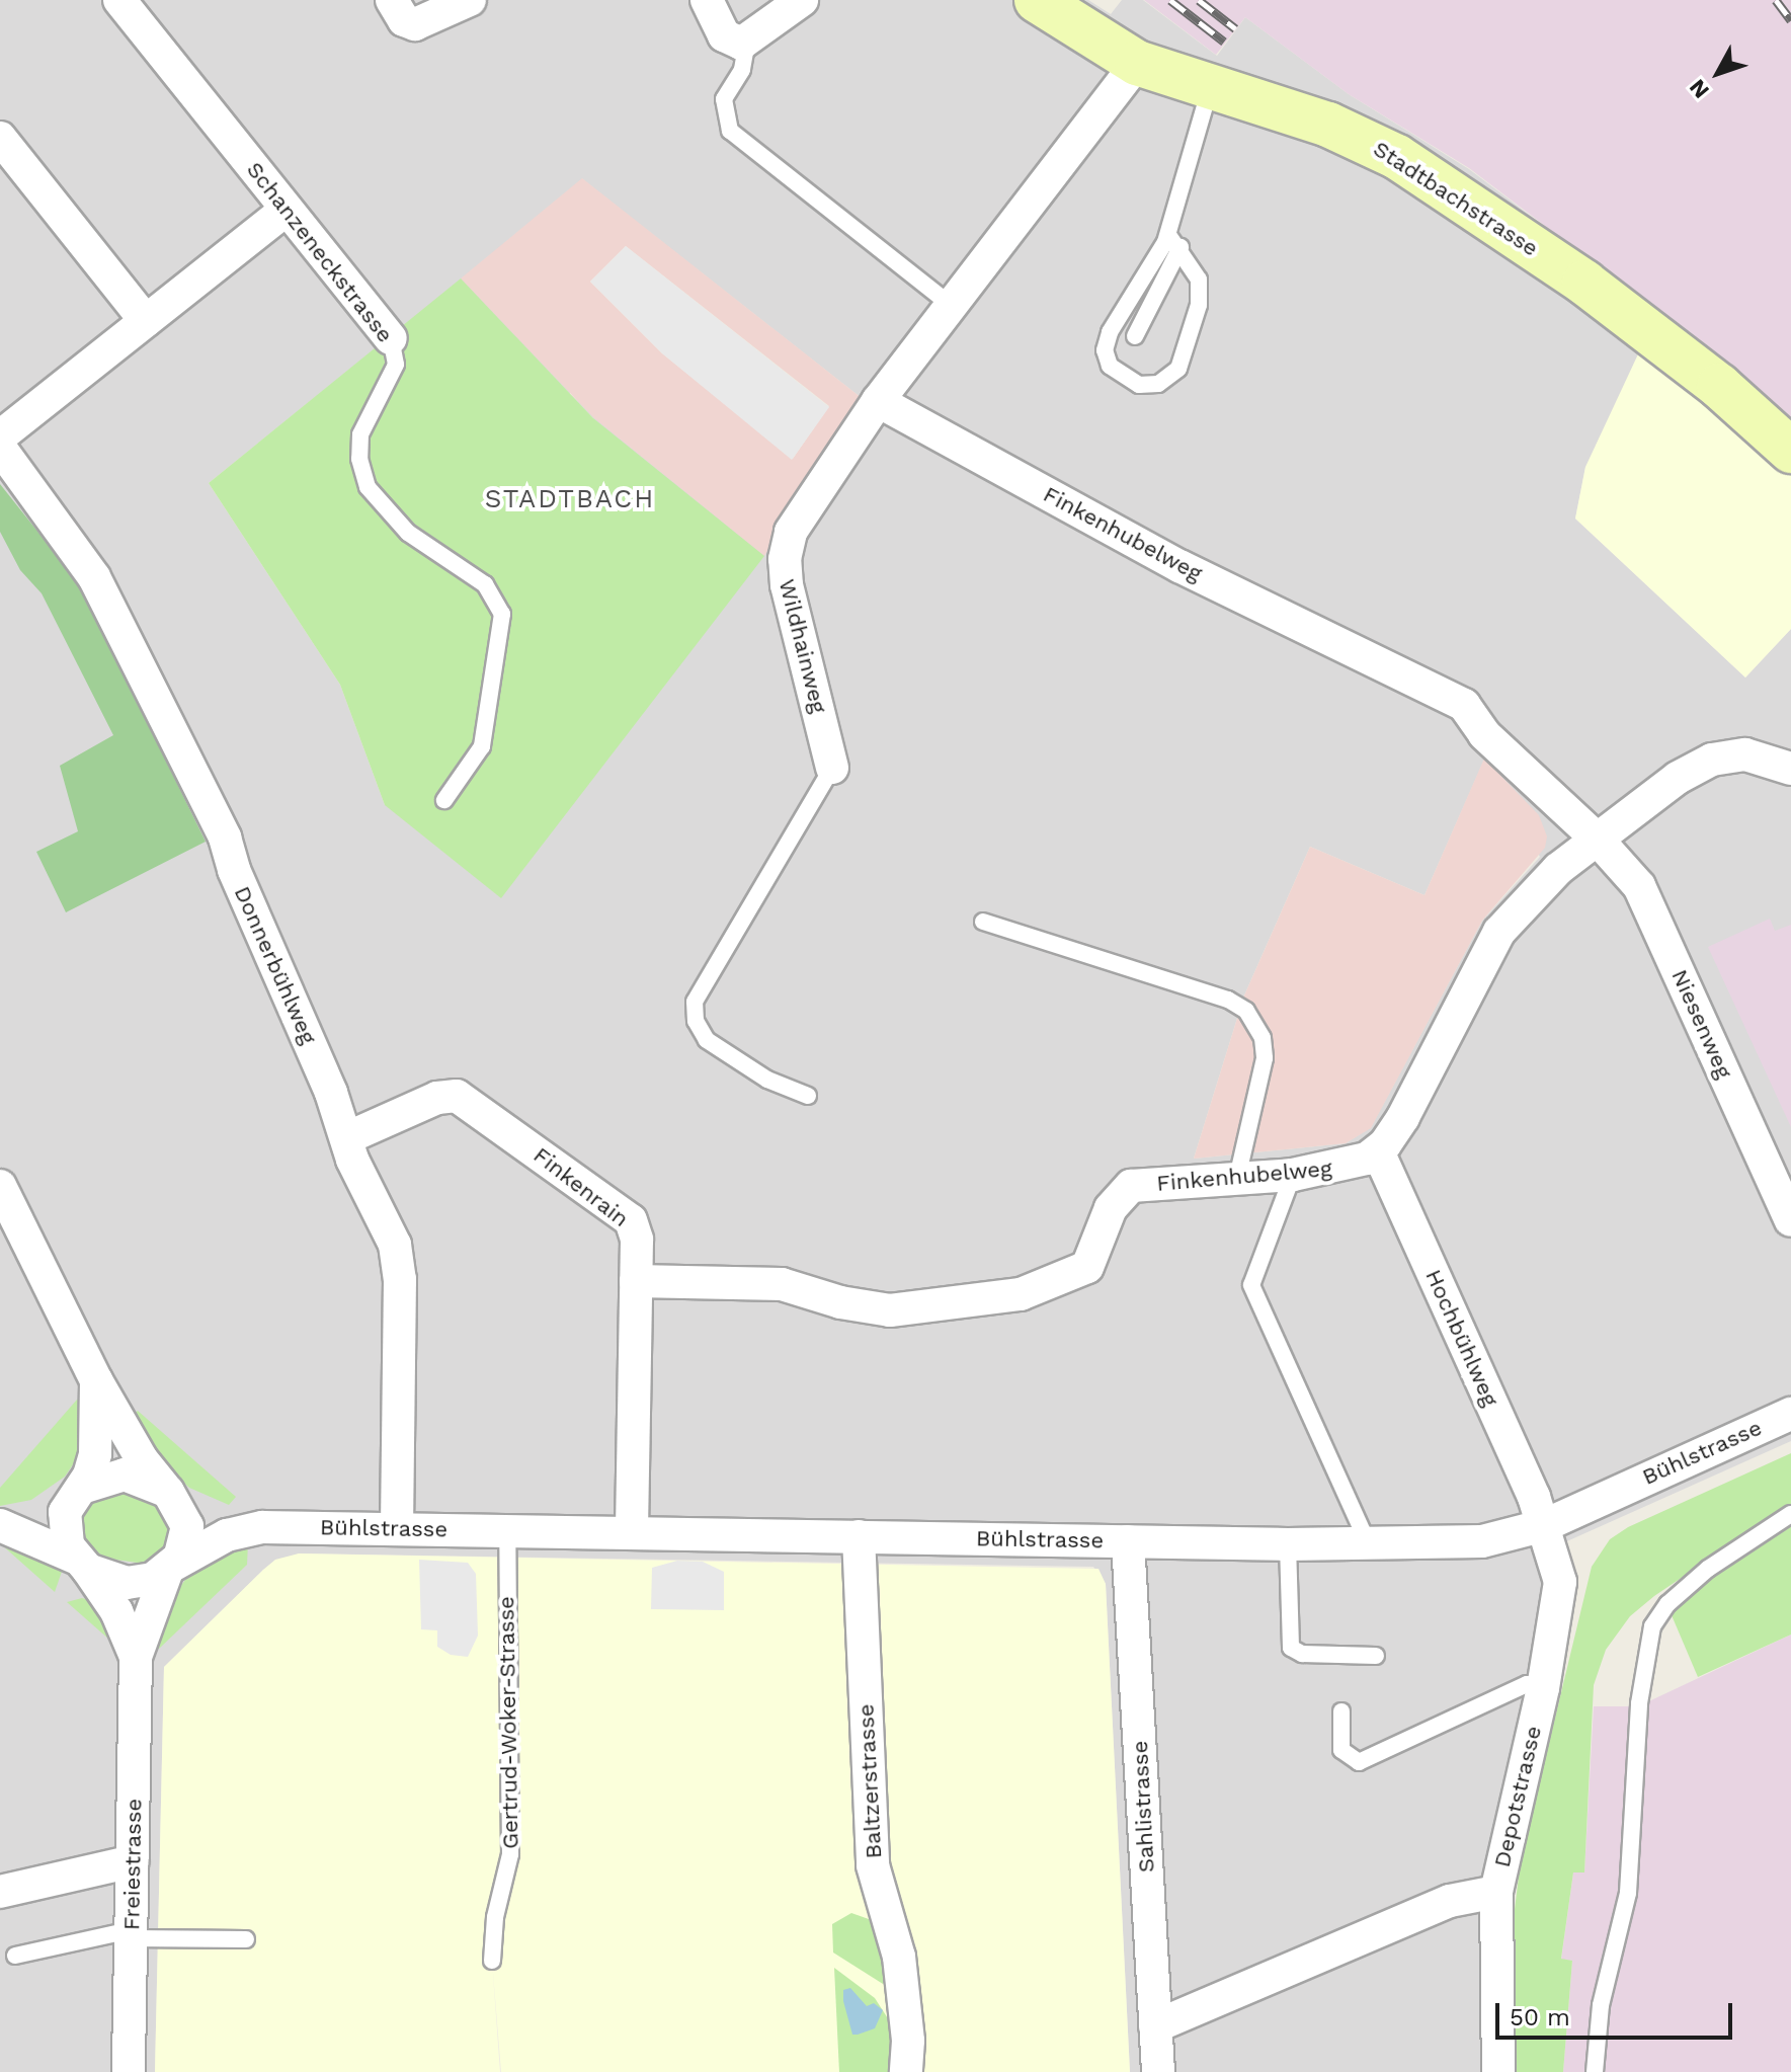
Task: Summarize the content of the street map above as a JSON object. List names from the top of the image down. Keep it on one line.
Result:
{"streets":{"main road":["Stadtbachstrasse"],"street":["Schanzeneckstrasse","Finkenhubelweg","Wildhainweg","Donnerbühlweg","Niesenweg","Finkenrain","Hochbühlweg","Bühlstrasse","Baltzerstrasse","Depotstrasse","Sahlistrasse","Freiestrasse"],"lane":["Gertrud-Woker-Strasse"]},"crossings":[["Stadtbachstrasse","Wildhainweg"],["Finkenhubelweg","Wildhainweg"],["Finkenhubelweg","Niesenweg"],["Finkenhubelweg","Finkenrain"],["Finkenhubelweg","Hochbühlweg"],["Donnerbühlweg","Finkenrain"],["Donnerbühlweg","Bühlstrasse"],["Finkenrain","Bühlstrasse"],["Hochbühlweg","Bühlstrasse"],["Hochbühlweg","Depotstrasse"],["Bühlstrasse","Gertrud-Woker-Strasse"],["Bühlstrasse","Baltzerstrasse"],["Bühlstrasse","Depotstrasse"],["Bühlstrasse","Sahlistrasse"],["Bühlstrasse","Freiestrasse"]],"districts":["STADTBACH"],"scale_bar":"50 m","north":"bottom left"}
